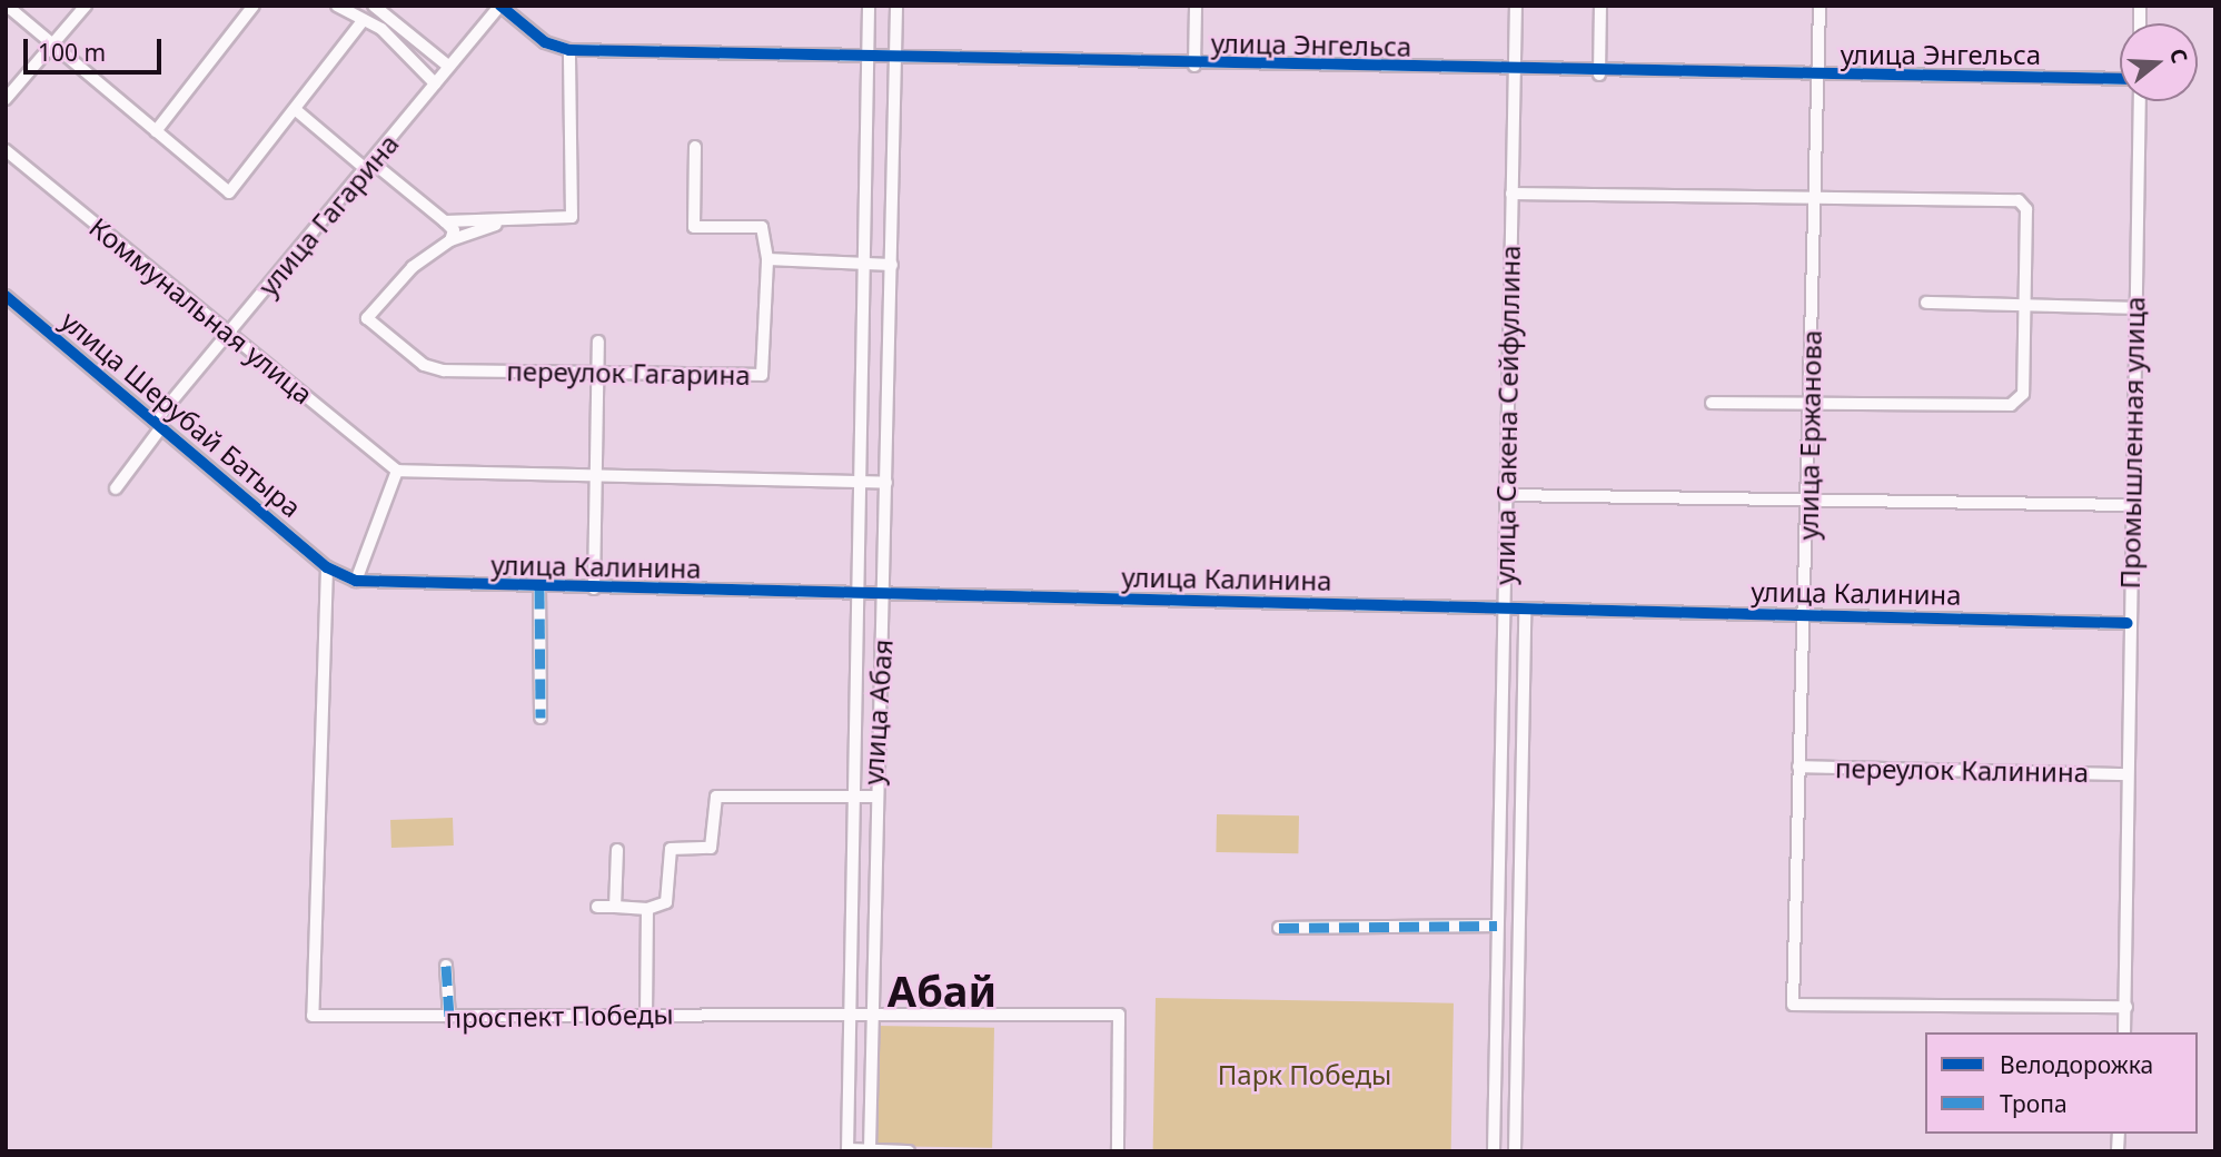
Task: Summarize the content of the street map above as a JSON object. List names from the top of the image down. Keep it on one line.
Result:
{"streets":{"street":["улица Энгельса","улица Гагарина","Коммунальная улица","переулок Гагарина","улица Шерубай Батыра","улица Сакена Сейфуллина","улица Ержанова","Промышленная улица","улица Калинина","улица Абая","переулок Калинина","проспект Победы"]},"crossings":[["улица Энгельса","улица Гагарина"],["улица Энгельса","улица Сакена Сейфуллина"],["улица Энгельса","улица Ержанова"],["улица Энгельса","улица Абая"],["улица Гагарина","Коммунальная улица"],["улица Гагарина","улица Шерубай Батыра"],["улица Шерубай Батыра","улица Калинина"],["улица Шерубай Батыра","проспект Победы"],["улица Сакена Сейфуллина","улица Калинина"],["улица Ержанова","Промышленная улица"],["улица Ержанова","улица Калинина"],["улица Ержанова","переулок Калинина"],["Промышленная улица","улица Калинина"],["Промышленная улица","переулок Калинина"],["улица Калинина","улица Абая"],["улица Калинина","проспект Победы"]],"districts":["Абай"],"parks":["Парк Победы"],"legend":["Велодорожка","Тропа"],"scale_bar":"100 m","north":"right"}
